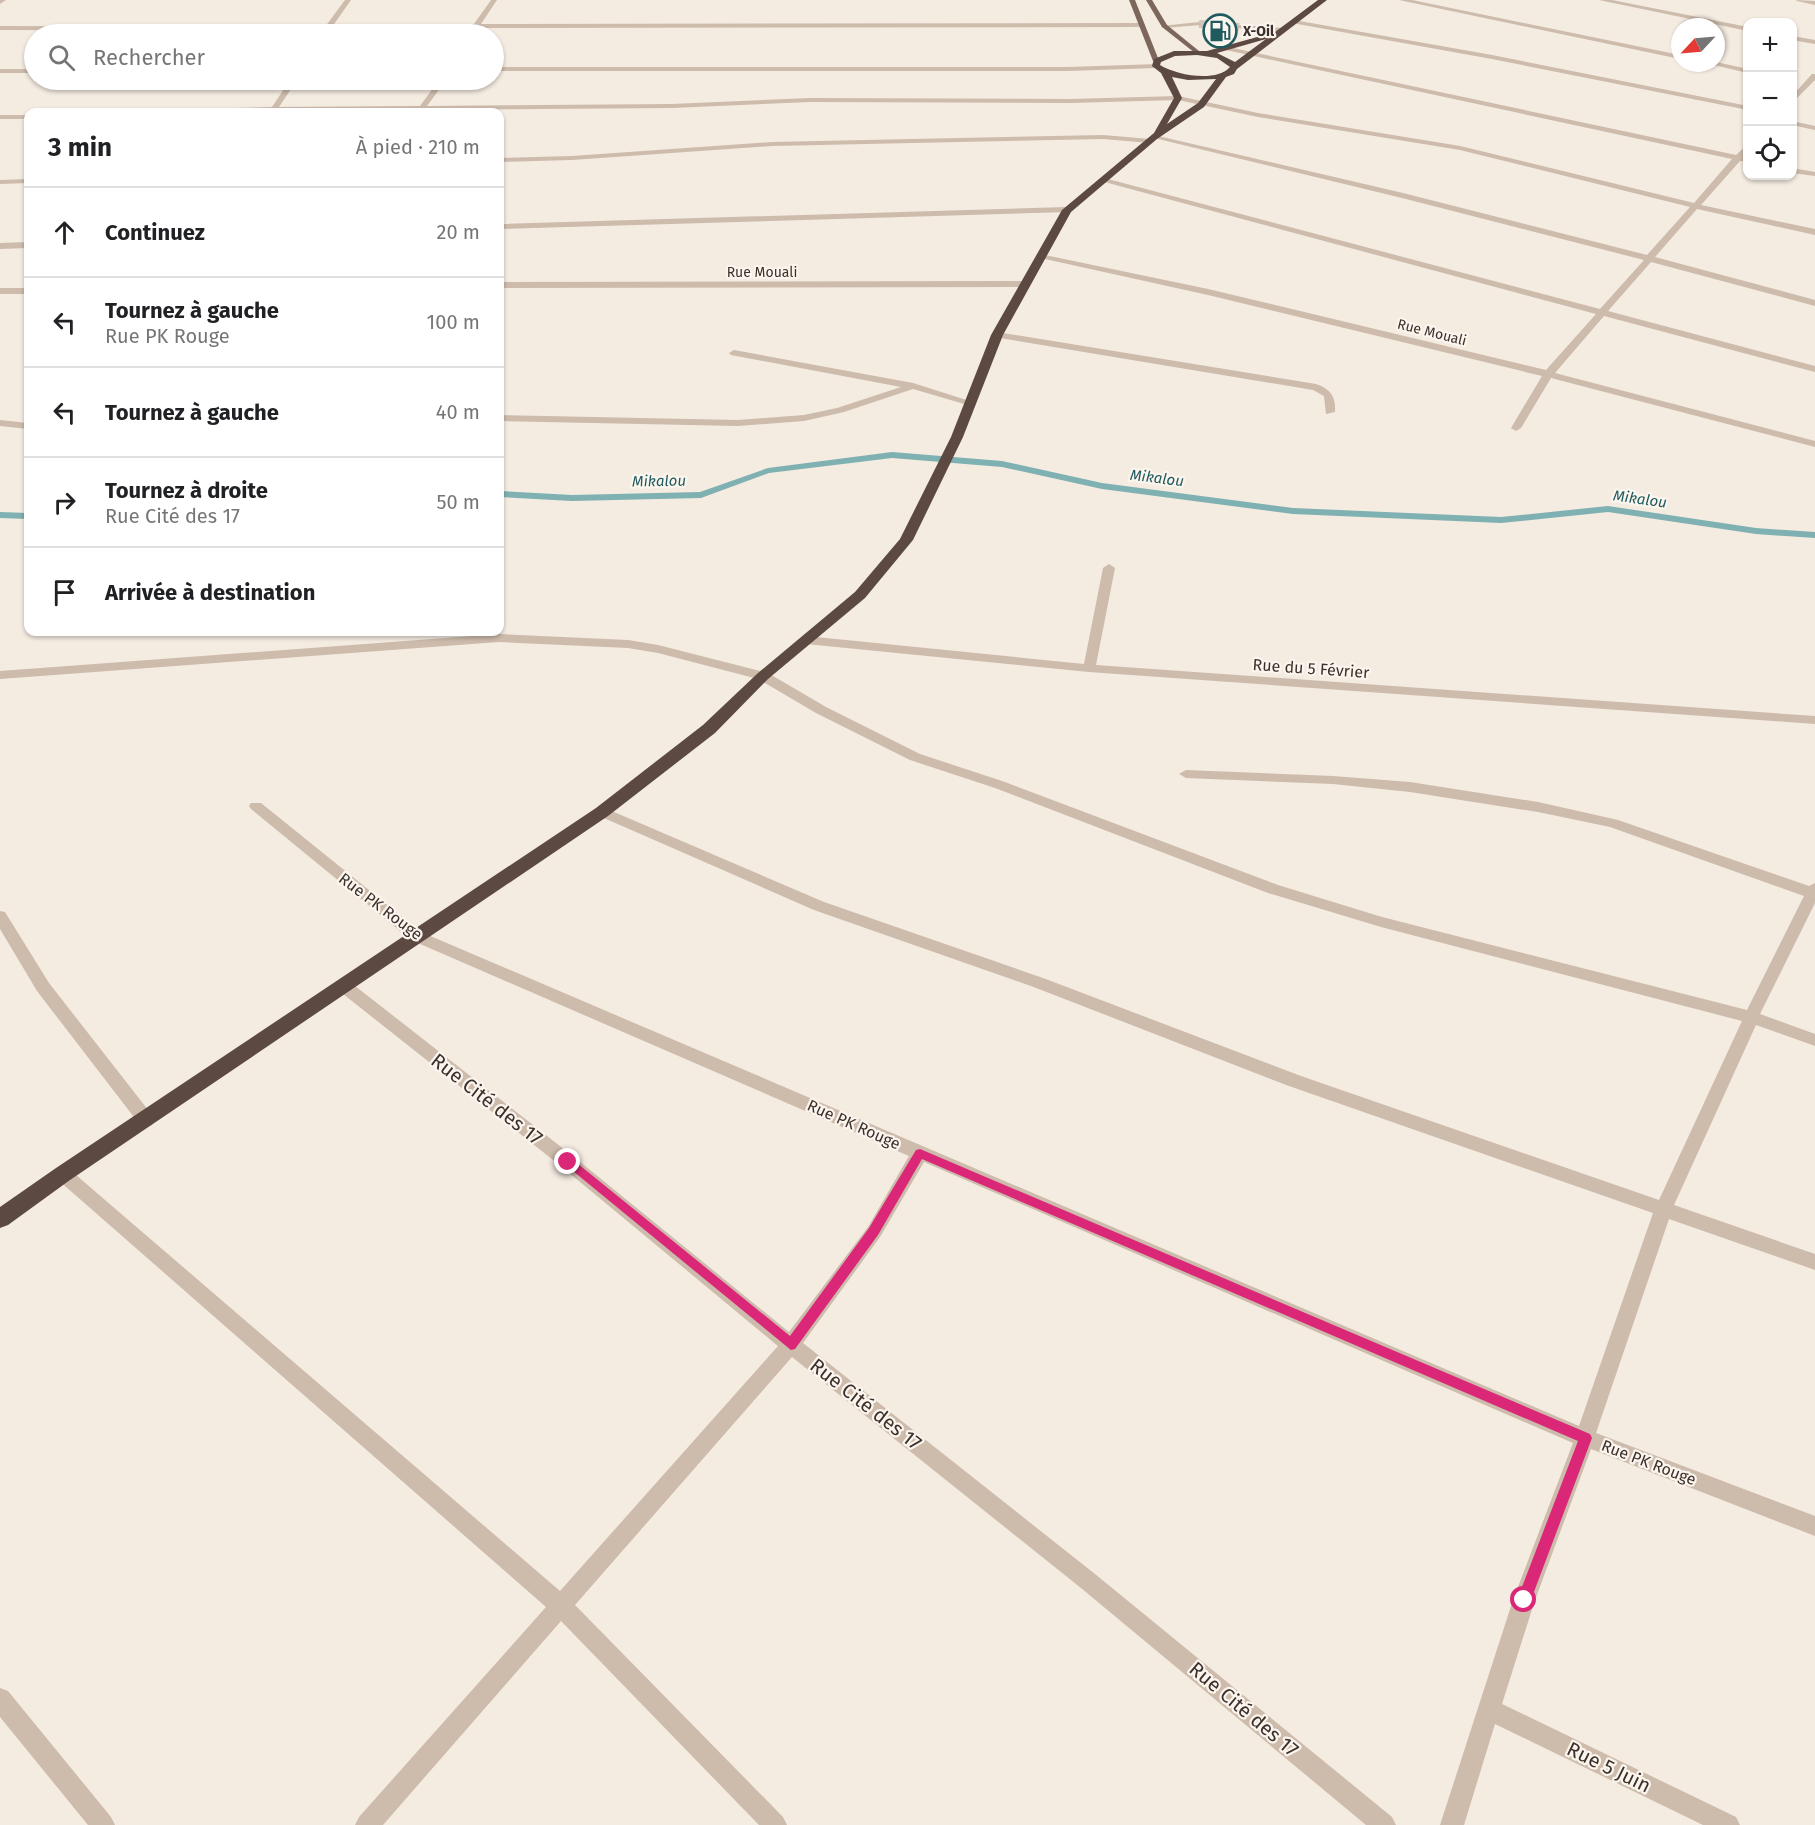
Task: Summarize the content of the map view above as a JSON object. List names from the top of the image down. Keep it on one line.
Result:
{"streets":{"street":["Rue Mouali","Rue du 5 Février","Rue PK Rouge","Rue Cité des 17","Rue 5 Juin"]},"water":["Mikalou"],"places":{"fuel station":["X-Oil"]},"north":"bottom left","page":{"map_buttons":["+","−"],"search":"Rechercher","heading":["3 min","À pied · 210 m"],"list":[["Continuez","20 m"],["Tournez à gauche","Rue PK Rouge","100 m"],["Tournez à gauche","40 m"],["Tournez à droite","Rue Cité des 17","50 m"],"Arrivée à destination"]}}
